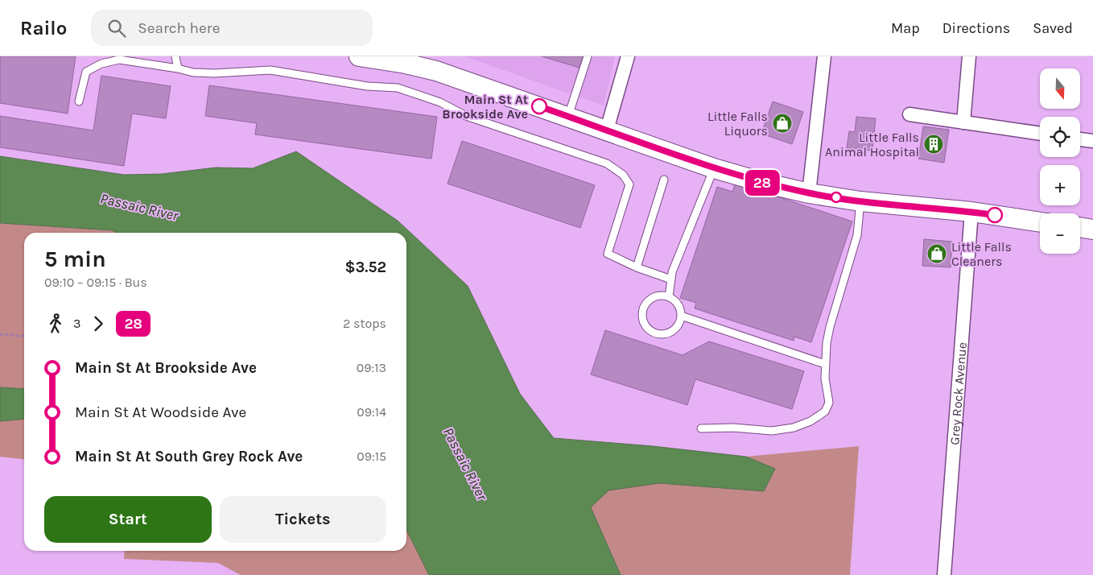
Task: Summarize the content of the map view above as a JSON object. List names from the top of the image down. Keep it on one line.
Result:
{"streets":{"street":["Grey Rock Avenue"]},"water":["Passaic River"],"places":{"other":["Main St At Brookside Ave"],"shop":["Little Falls Liquors","Little Falls Cleaners"],"building":["Little Falls Animal Hospital"]},"lines":["bus line 28"],"north":"bottom","page":{"header":"Railo","search":"Search here","nav":["Map","Directions","Saved"],"on_map":"28","map_buttons":["+","−"],"heading":["5 min","09:10 – 09:15 · Bus","$3.52"],"legs":["3","28","2 stops"],"list":[{"name":"Main St At Brookside Ave","value":"09:13"},{"name":"Main St At Woodside Ave","value":"09:14"},{"name":"Main St At South Grey Rock Ave","value":"09:15"}],"buttons":["Start","Tickets"]}}
